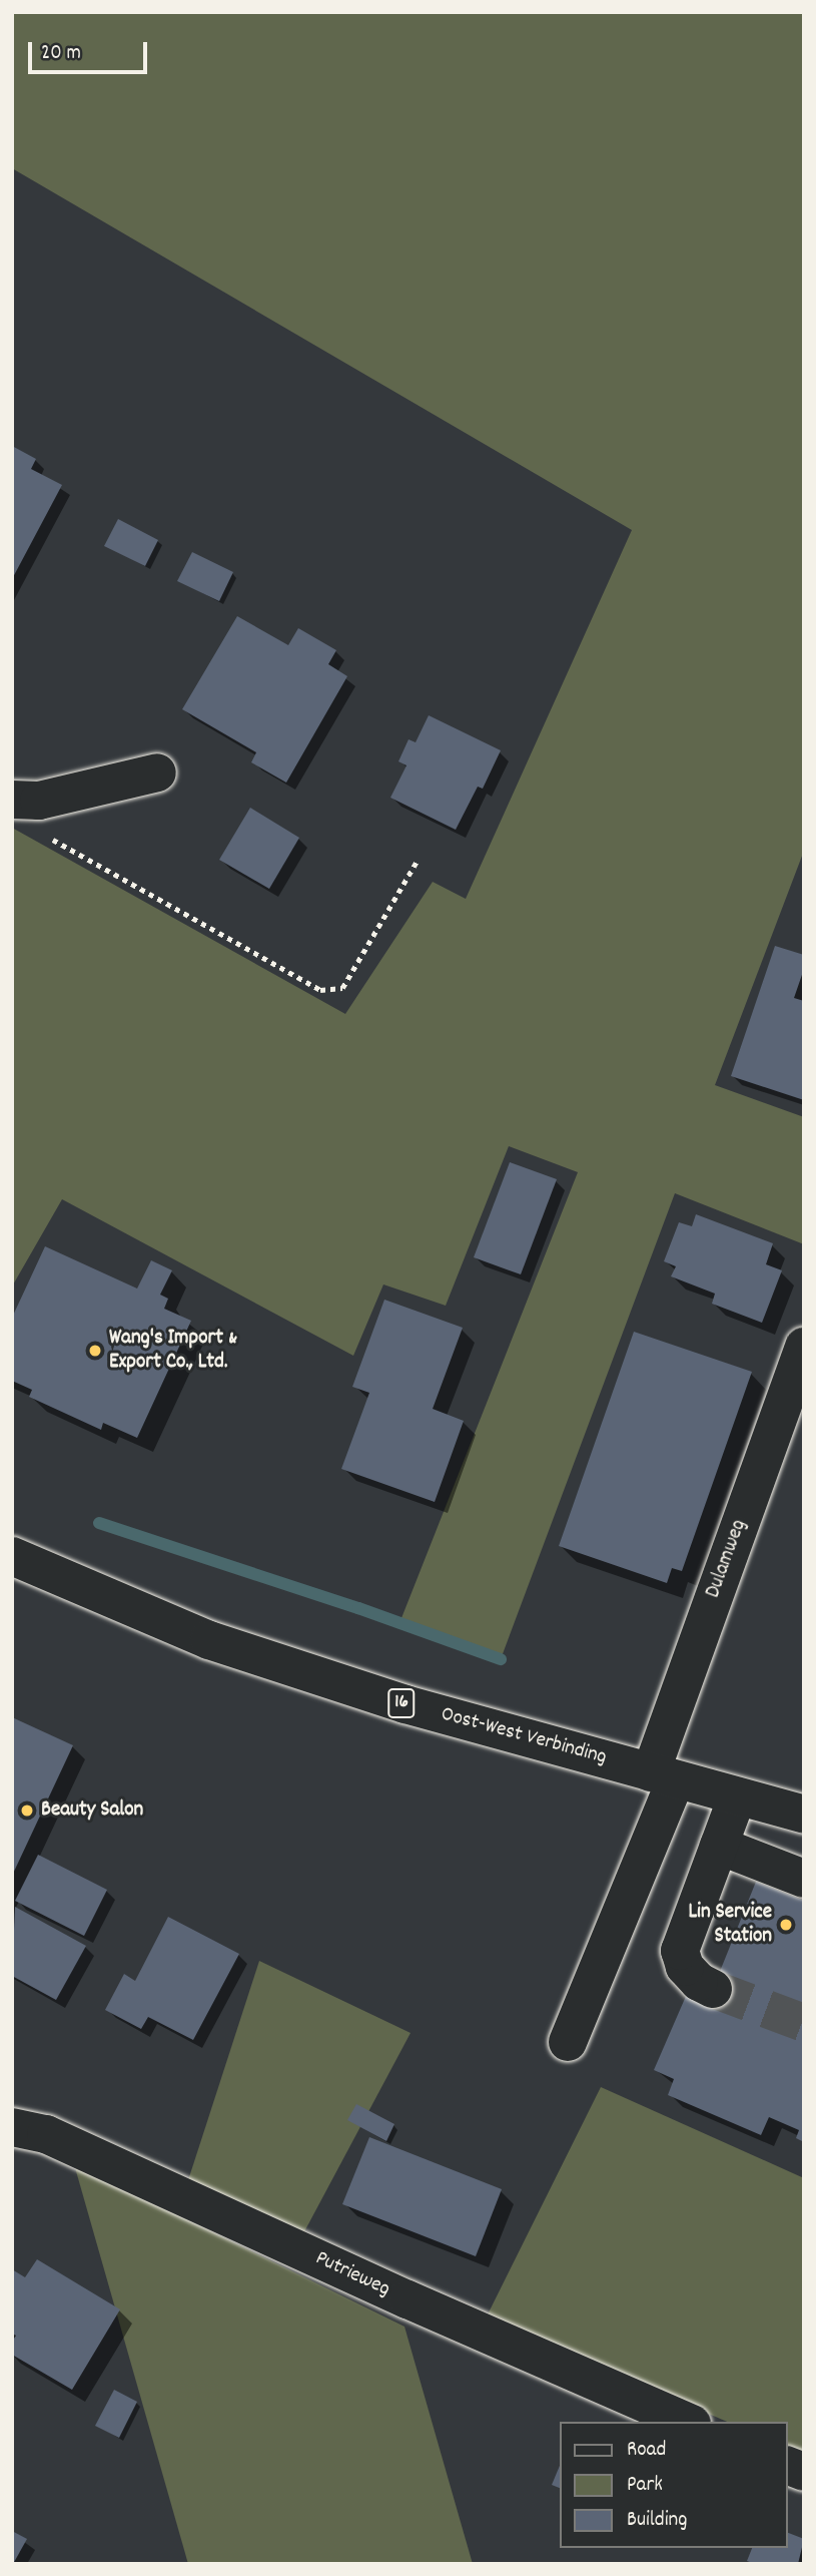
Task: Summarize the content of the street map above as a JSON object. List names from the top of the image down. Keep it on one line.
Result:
{"streets":{"street":["Dulamweg","16","Oost-West Verbinding","Putrieweg"]},"crossings":[["Dulamweg","Oost-West Verbinding"]],"places":["Wang's Import & Export Co., Ltd.","Beauty Salon","Lin Service Station"],"legend":["Road","Park","Building"],"scale_bar":"20 m"}
